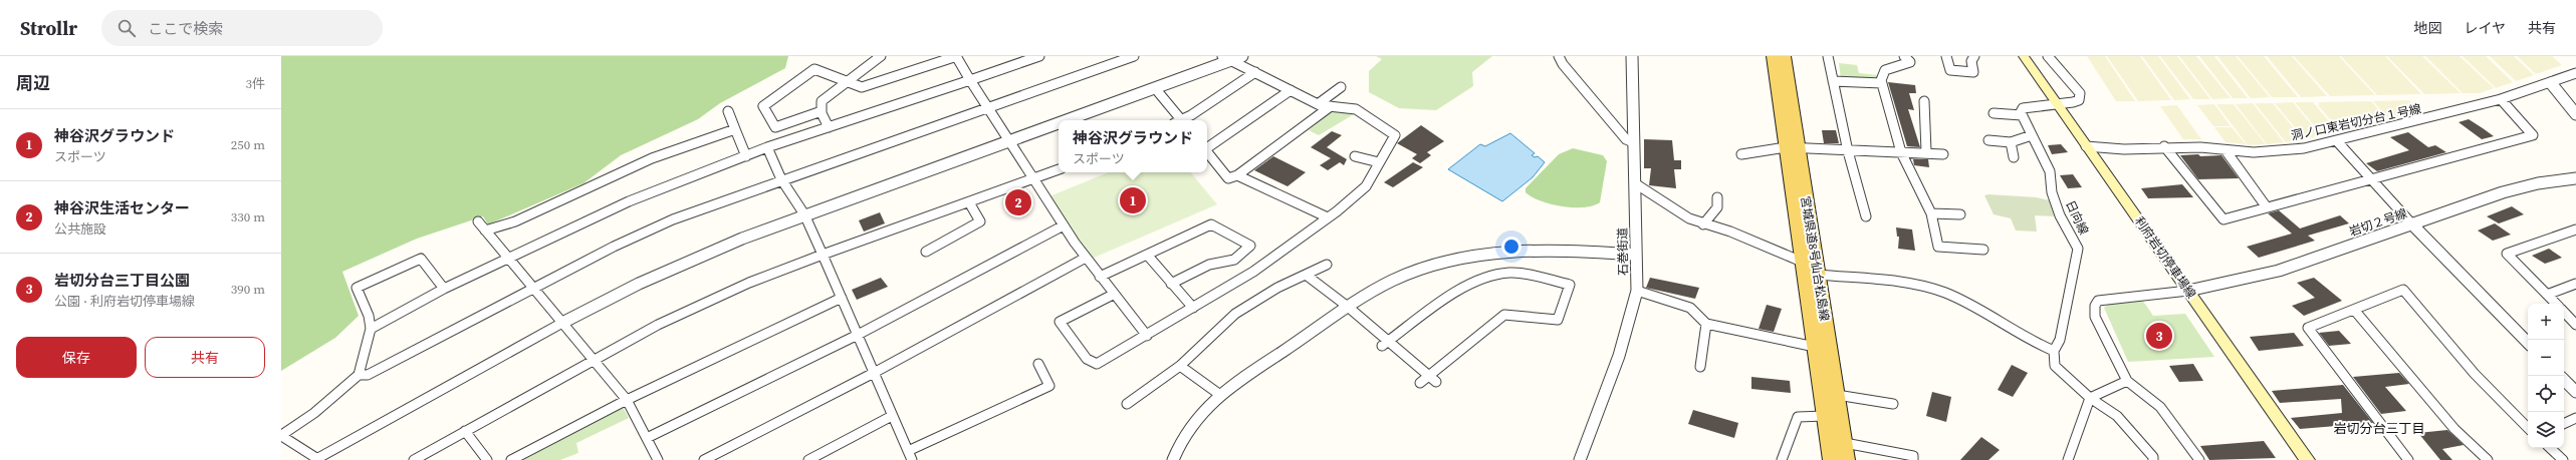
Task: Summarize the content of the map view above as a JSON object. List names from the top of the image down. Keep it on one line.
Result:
{"streets":{"main road":["利府岩切停車場線","宮城県道8号仙台松島線"],"street":["洞ノ口東岩切分台１号線","日向線","岩切２号線","石巻街道"]},"crossings":[["洞ノ口東岩切分台１号線","利府岩切停車場線"],["岩切２号線","利府岩切停車場線"]],"districts":["岩切分台三丁目"],"page":{"header":"Strollr","search":"ここで検索","nav":["地図","レイヤ","共有"],"heading":["周辺","3件"],"list":[{"mark":"1","name":"神谷沢グラウンド","note":"スポーツ","value":"250 m"},{"mark":"2","name":"神谷沢生活センター","note":"公共施設","value":"330 m"},{"mark":"3","name":"岩切分台三丁目公園","note":"公園 · 利府岩切停車場線","value":"390 m"}],"popup":["神谷沢グラウンド","スポーツ"],"pins":["1","2","3"],"map_buttons":["+","−"],"buttons":["保存","共有"]}}
